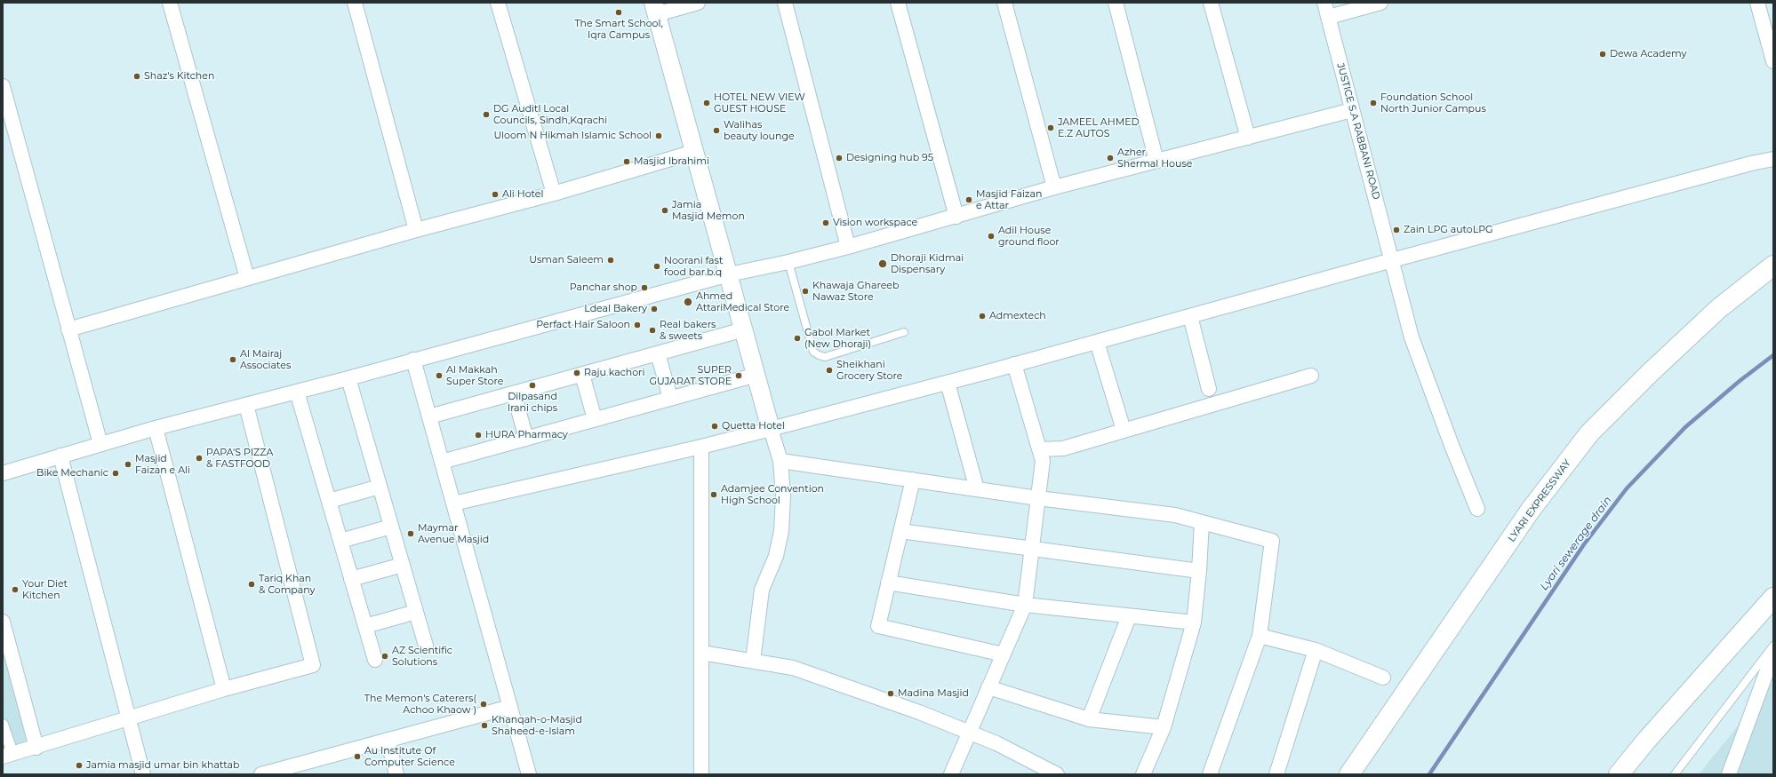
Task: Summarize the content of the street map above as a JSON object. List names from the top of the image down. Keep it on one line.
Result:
{"streets":{"highway":["LYARI EXPRESSWAY"],"street":["JUSTICE S.A RABBANI ROAD"]},"water":["Lyari sewerage drain"],"places":["The Smart School, Iqra Campus","Dewa Academy","Shaz's Kitchen","HOTEL NEW VIEW GUEST HOUSE","Foundation School North Junior Campus","DG Auditl Local Councils, Sindh,Kqrachi","JAMEEL AHMED E.Z AUTOS","Walihas beauty lounge","Uloom N Hikmah Islamic School","Designing hub 95","Azher Shermal House","Masjid Ibrahimi","Ali Hotel","Masjid Faizan e Attar","Jamia Masjid Memon","Vision workspace","Zain LPG autoLPG","Adil House ground floor","Usman Saleem","Dhoraji Kidmai Dispensary","Noorani fast food bar.b.q","Panchar shop","Khawaja Ghareeb Nawaz Store","Ahmed AttariMedical Store","Ldeal Bakery","Admextech","Perfact Hair Saloon","Real bakers & sweets","Gabol Market (New Dhoraji)","Al Mairaj Associates","Sheikhani Grocery Store","Raju kachori","Al Makkah Super Store","SUPER GUJARAT STORE","Dilpasand Irani chips","Quetta Hotel","HURA Pharmacy","PAPA'S PIZZA & FASTFOOD","Masjid Faizan e Ali","Bike Mechanic","Adamjee Convention High School","Maymar Avenue Masjid","Tariq Khan & Company","Your Diet Kitchen","AZ Scientific Solutions","Madina Masjid","The Memon's Caterers( Achoo Khaow )","Khanqah-o-Masjid Shaheed-e-Islam","Au Institute Of Computer Science","Jamia masjid umar bin khattab"]}
